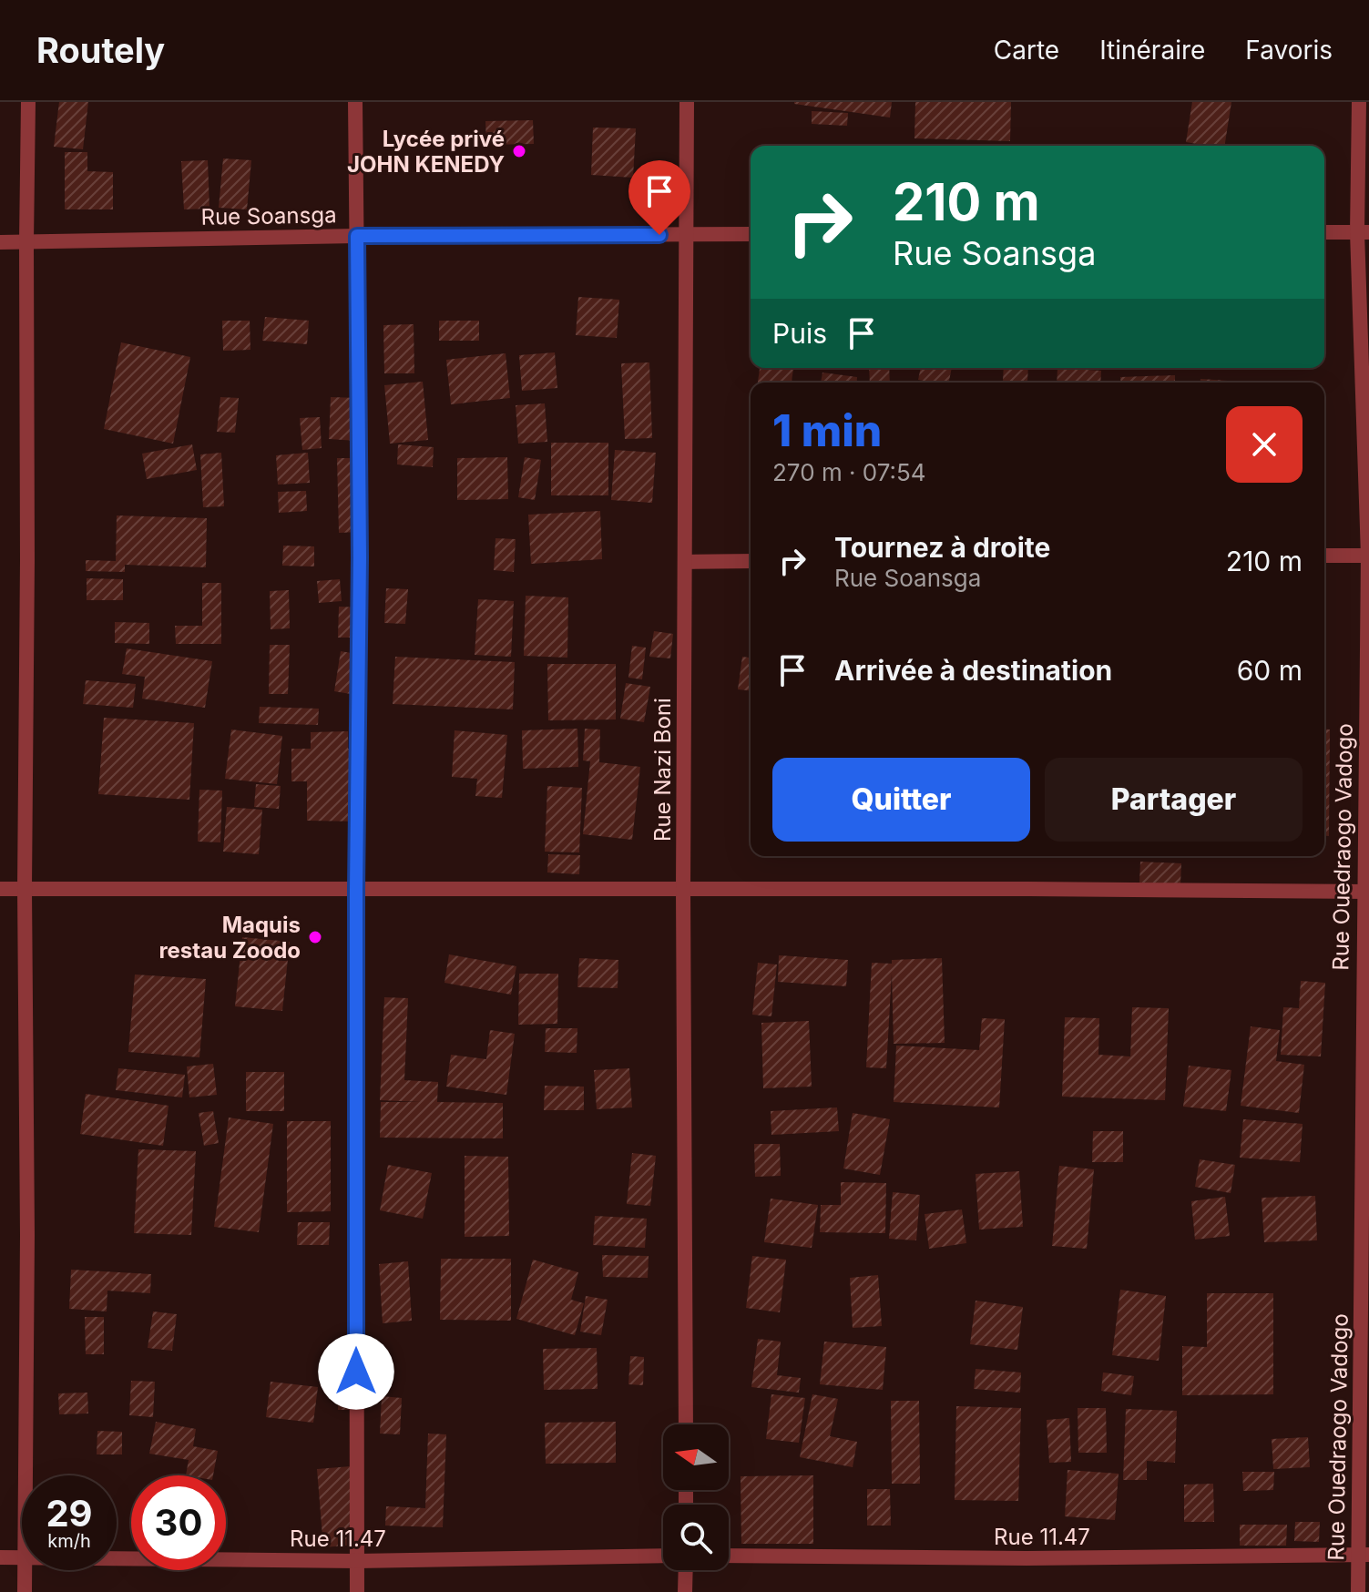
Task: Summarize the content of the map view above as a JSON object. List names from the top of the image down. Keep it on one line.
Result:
{"streets":{"street":["Rue Soansga","Rue Nazi Boni","Rue Ouedraogo Vadogo","Rue 11.47"]},"crossings":[["Rue Soansga","Rue Nazi Boni"],["Rue Ouedraogo Vadogo","Rue 11.47"]],"places":["Lycée privé JOHN KENEDY","Maquis restau Zoodo"],"north":"left","page":{"header":"Routely","nav":["Carte","Itinéraire","Favoris"],"turn":["210 m","Rue Soansga"],"then":"Puis","heading":["1 min","270 m · 07:54"],"list":[{"name":"Tournez à droite","note":"Rue Soansga","value":"210 m"},{"name":"Arrivée à destination","value":"60 m"}],"buttons":["Quitter","Partager"],"speed":"29 km/h","limit":"30"}}
